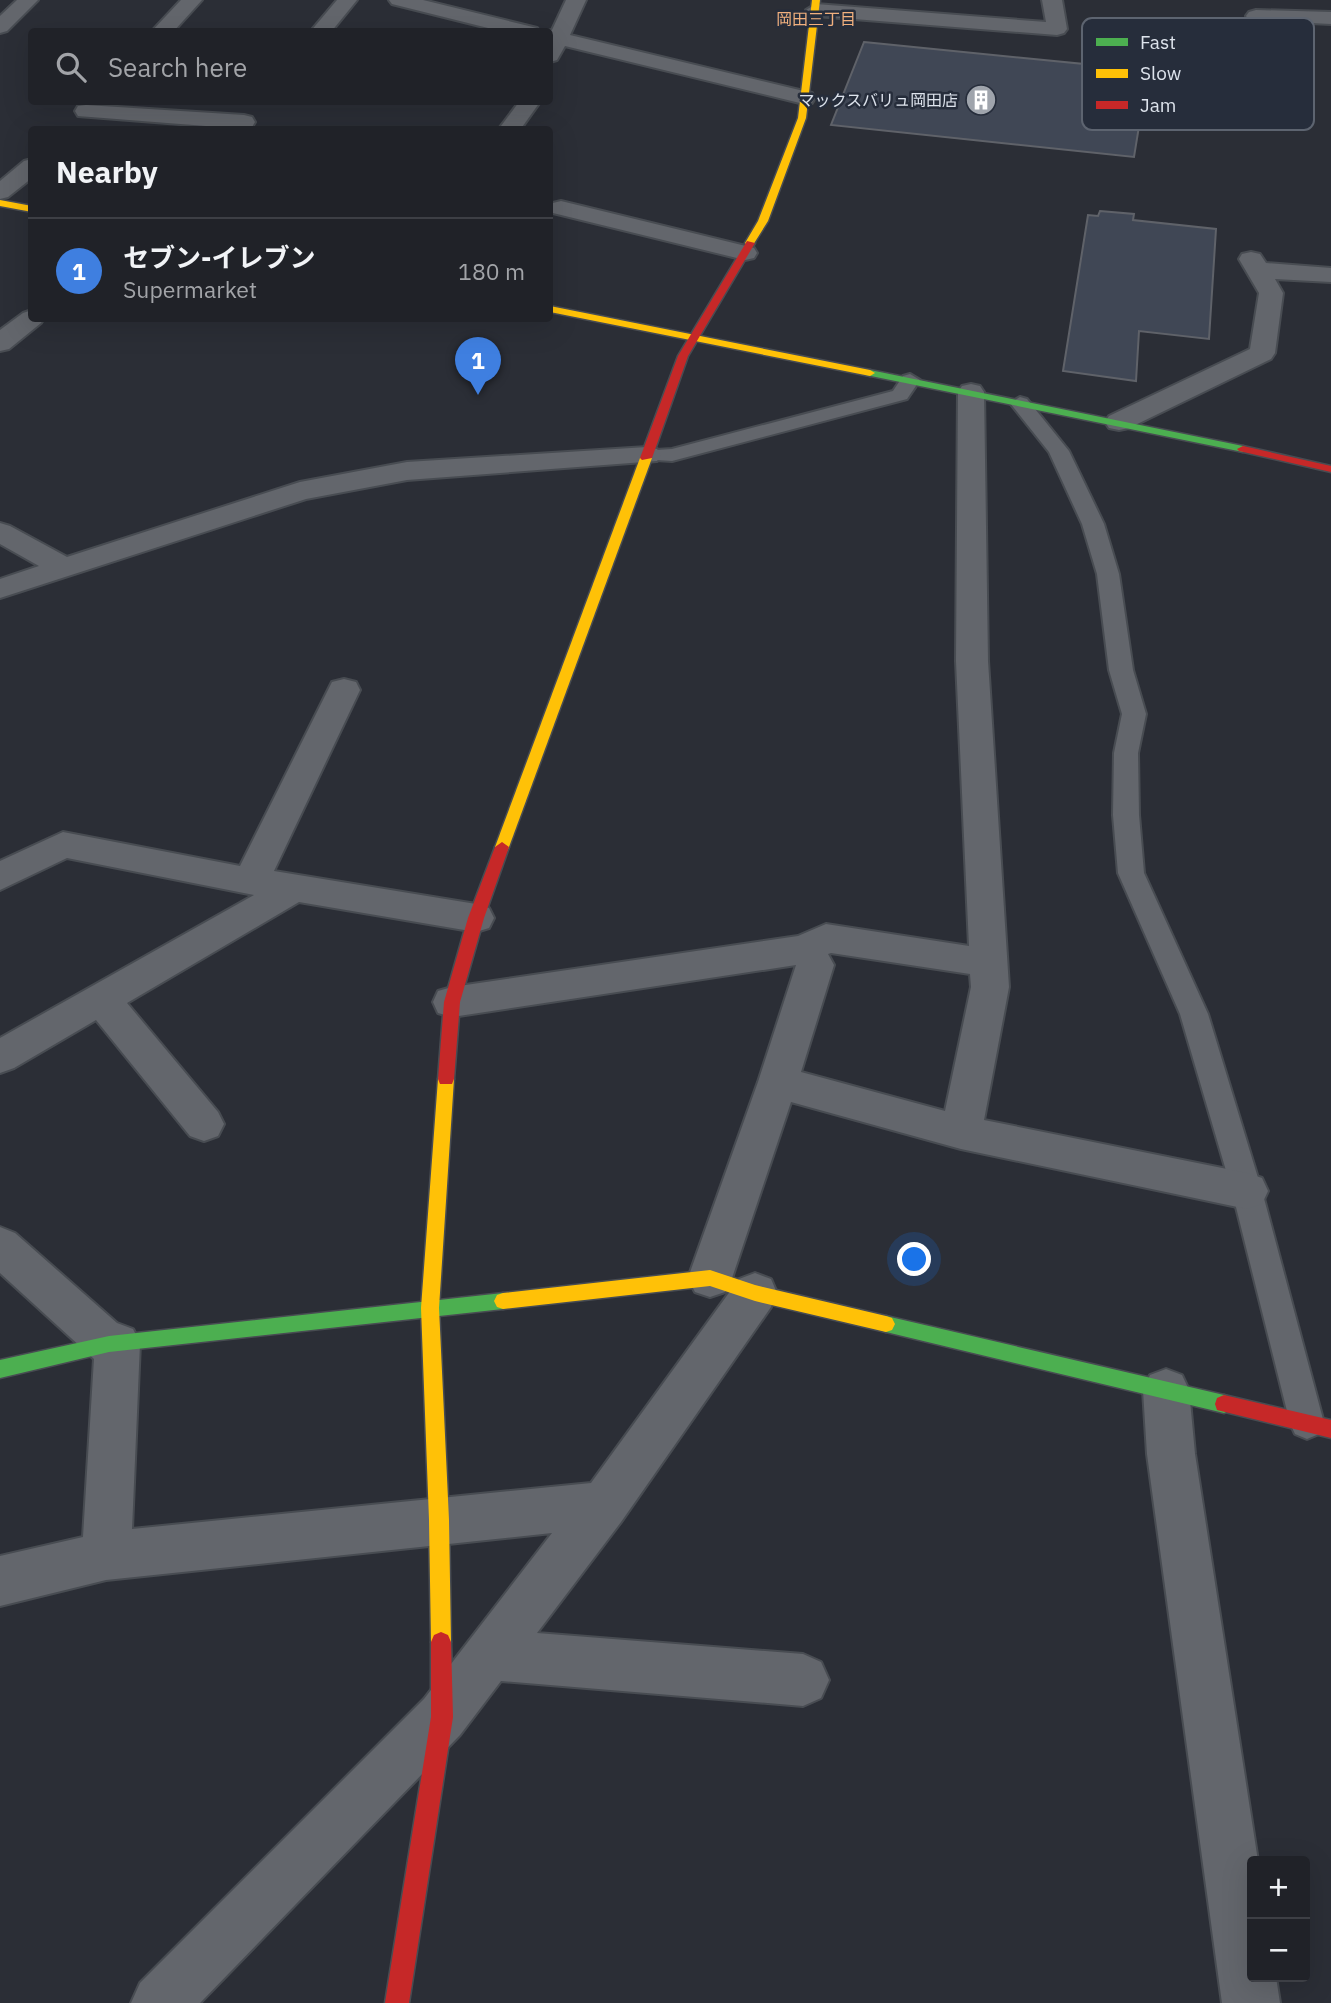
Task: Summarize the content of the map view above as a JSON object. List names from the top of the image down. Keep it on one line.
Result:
{"districts":["岡田三丁目"],"places":{"building":["マックスバリュ岡田店"]},"legend":["Fast","Slow","Jam"],"page":{"search":"Search here","heading":"Nearby","list":[{"mark":"1","name":"セブン-イレブン","note":"Supermarket","value":"180 m"}],"pins":"1","map_buttons":["+","−"]}}
